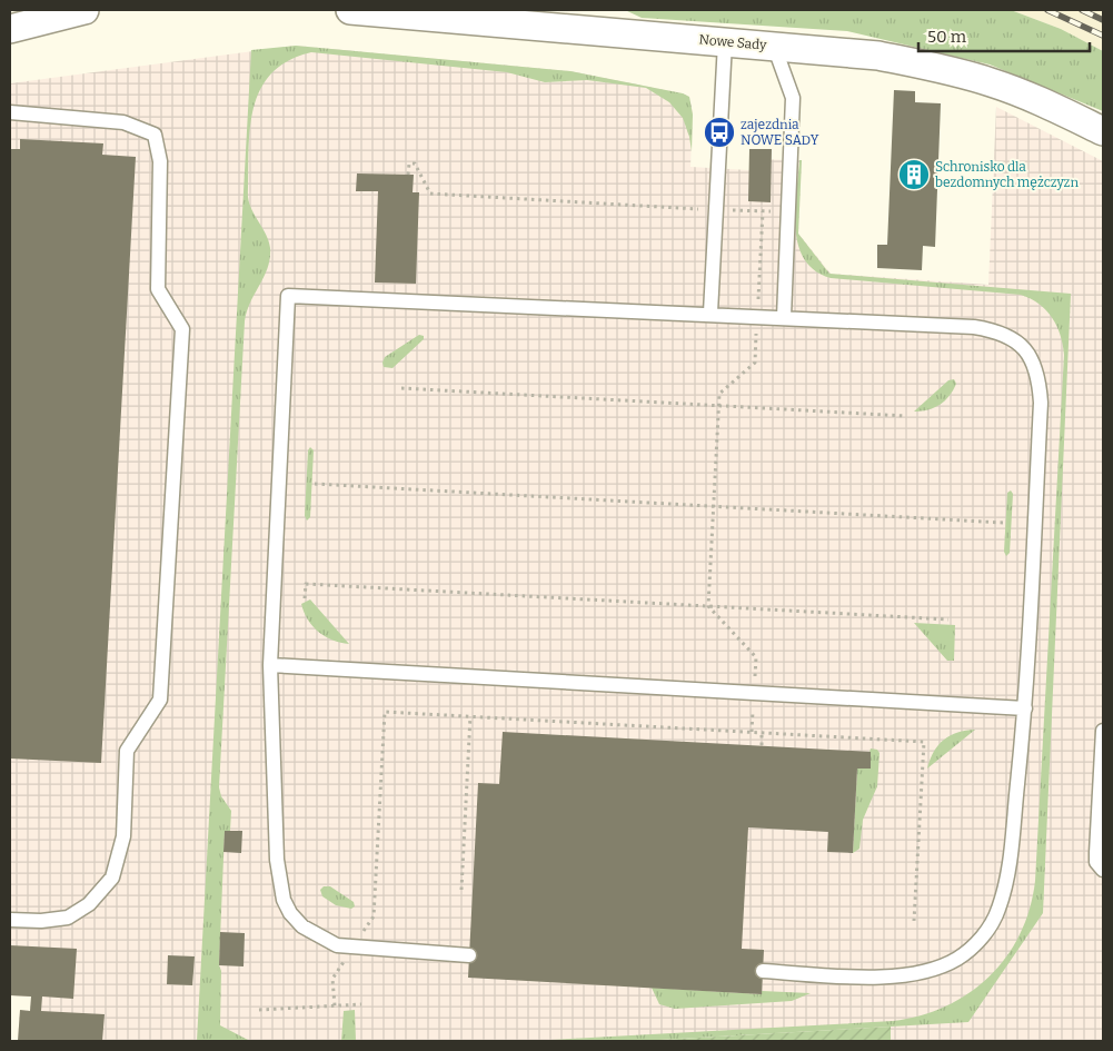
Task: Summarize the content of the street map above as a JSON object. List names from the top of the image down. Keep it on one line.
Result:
{"streets":{"street":["Nowe Sady"]},"places":{"bus stop":["zajezdnia NOWE SADY"],"building":["Schronisko dla bezdomnych mężczyzn"]},"scale_bar":"50 m"}
